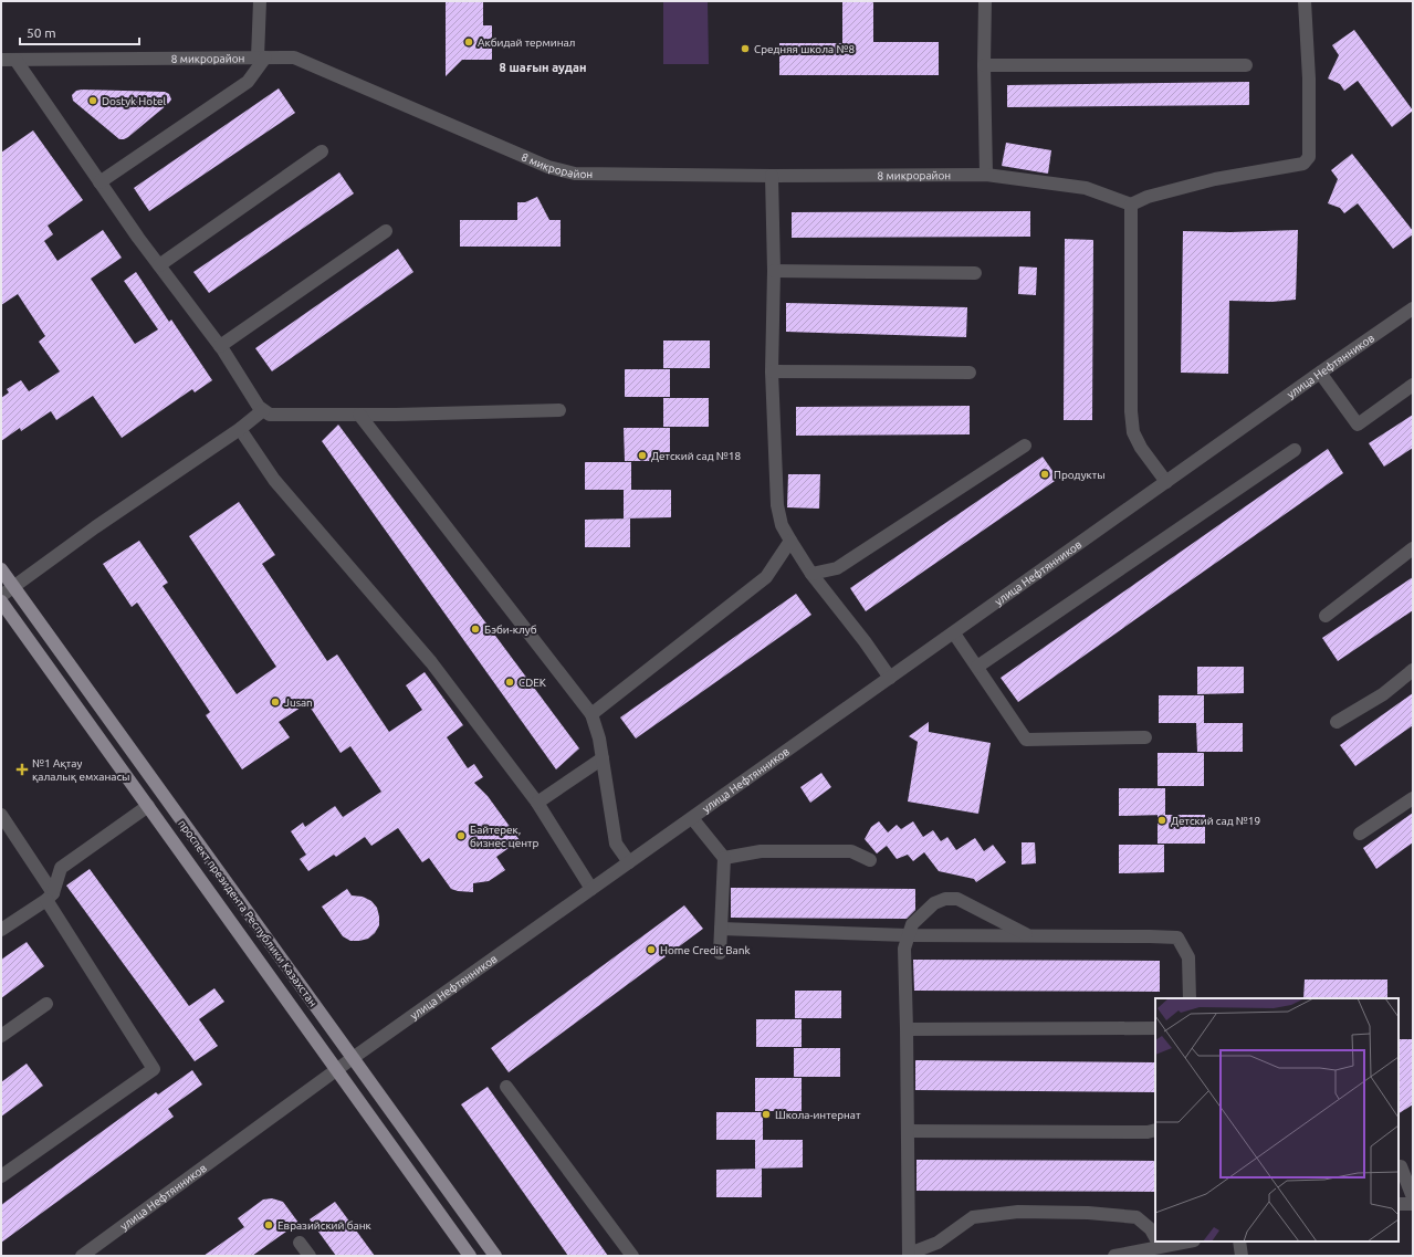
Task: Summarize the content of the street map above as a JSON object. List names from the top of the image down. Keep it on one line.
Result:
{"streets":{"main road":["проспект президента Республики Казахстан"],"street":["8 микрорайон","улица Нефтянников"]},"crossings":[["улица Нефтянников","проспект президента Республики Казахстан"]],"districts":["8 шағын аудан"],"places":{"other":["Акбидай терминал","Средняя школа №8","Dostyk Hotel","Детский сад №18","Продукты","Бэби-клуб","CDEK","Jusan","Детский сад №19","Байтерек, бизнес центр","Home Credit Bank","Школа-интернат","Евразийский банк"],"health":["№1 Ақтау қалалық емханасы"]},"scale_bar":"50 m"}
